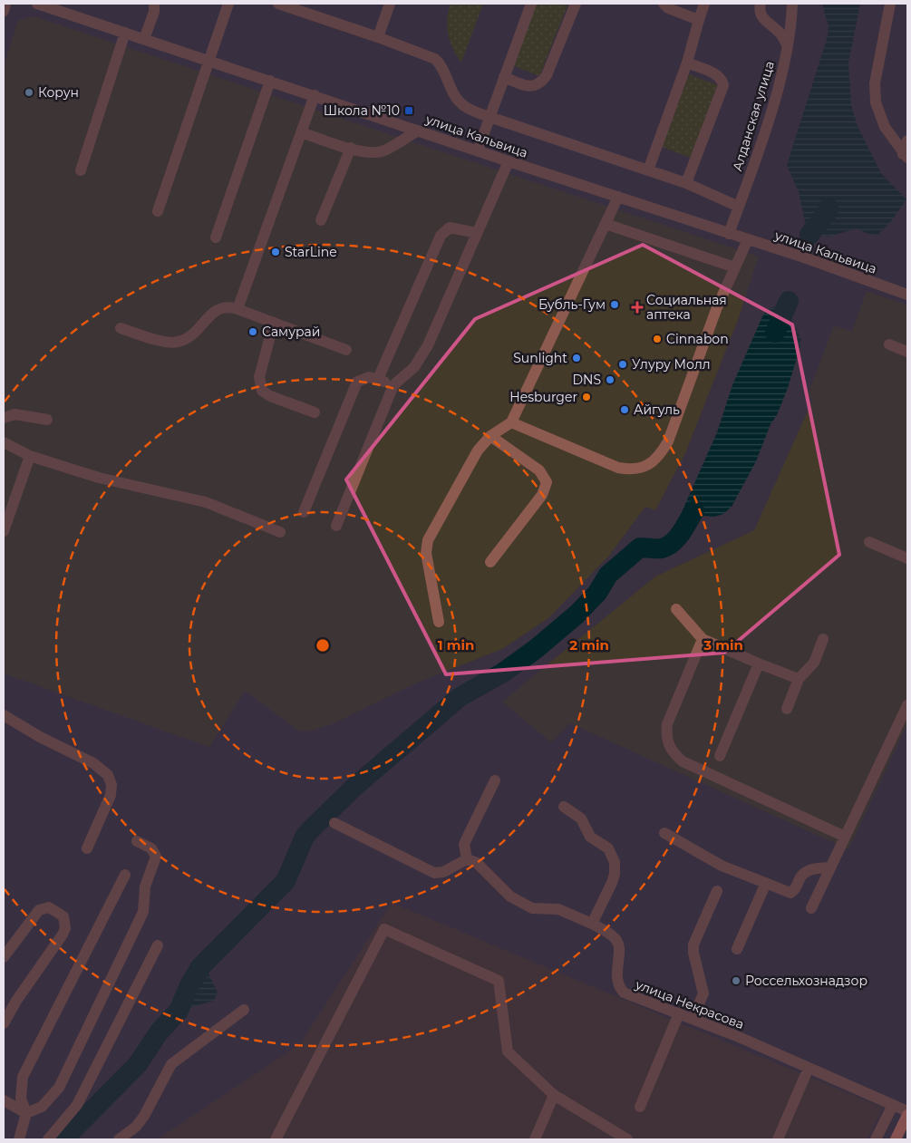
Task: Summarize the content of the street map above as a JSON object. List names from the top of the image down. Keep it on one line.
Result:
{"streets":{"street":["Алданская улица","улица Кальвица","улица Некрасова"]},"crossings":[["Алданская улица","улица Кальвица"]],"places":{"other":["Корун","StarLine","Бубль-Гум","Самурай","Cinnabon","Sunlight","Улуру Молл","DNS","Hesburger","Айгуль","Россельхознадзор"],"transit":["Школа №10"],"health":["Социальная аптека"]},"rings":["1 min","2 min","3 min"]}
